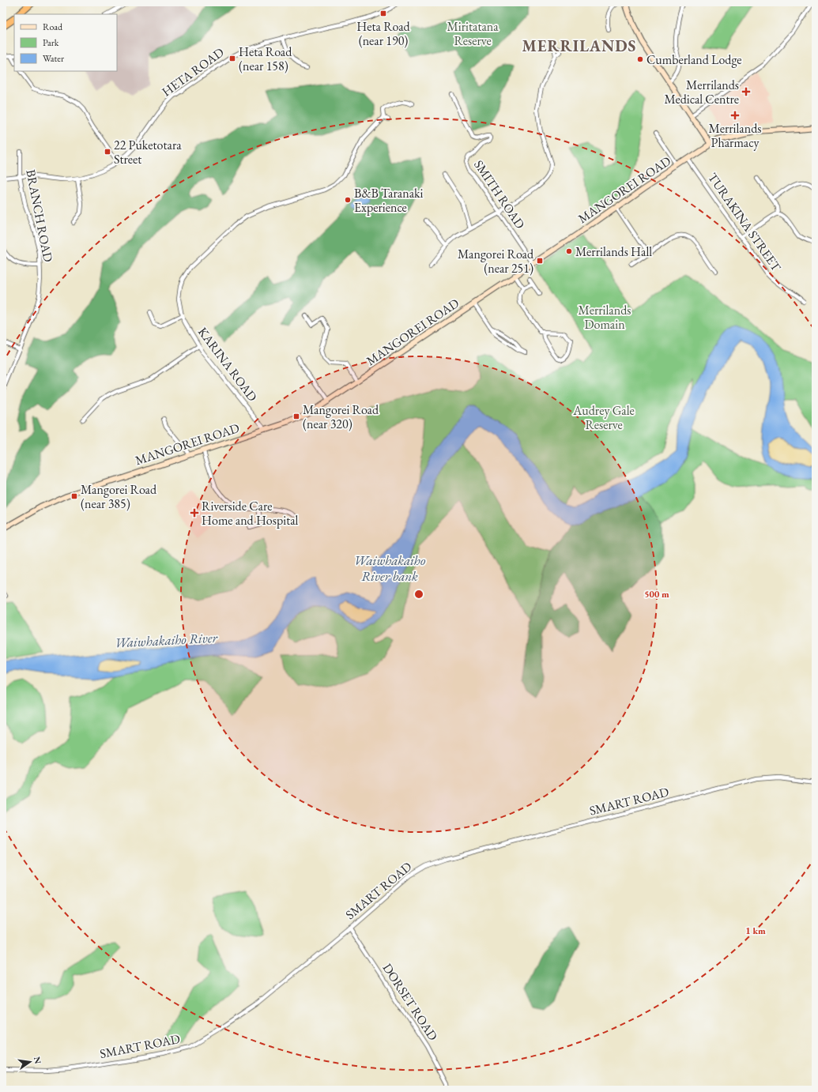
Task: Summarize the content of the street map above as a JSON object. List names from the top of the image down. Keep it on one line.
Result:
{"streets":{"street":["HETA ROAD","MANGOREI ROAD","SMITH ROAD","BRANCH ROAD","TURAKINA STREET","KARINA ROAD","SMART ROAD","DORSET ROAD"]},"crossings":[["HETA ROAD","BRANCH ROAD"],["MANGOREI ROAD","SMITH ROAD"],["MANGOREI ROAD","TURAKINA STREET"],["MANGOREI ROAD","KARINA ROAD"],["SMART ROAD","DORSET ROAD"]],"districts":["MERRILANDS"],"water":["Waiwhakaiho River bank","Waiwhakaiho River"],"parks":["Miritatana Reserve","Merrilands Domain","Audrey Gale Reserve"],"places":{"transit":["Heta Road (near 190)","Heta Road (near 158)","22 Puketotara Street","Mangorei Road (near 251)","Mangorei Road (near 320)","Mangorei Road (near 385)"],"other":["Cumberland Lodge","B&B Taranaki Experience","Merrilands Hall"],"health":["Merrilands Medical Centre","Merrilands Pharmacy","Riverside Care Home and Hospital"]},"legend":["Road","Park","Water"],"north":"right","rings":["500 m","1 km"]}
